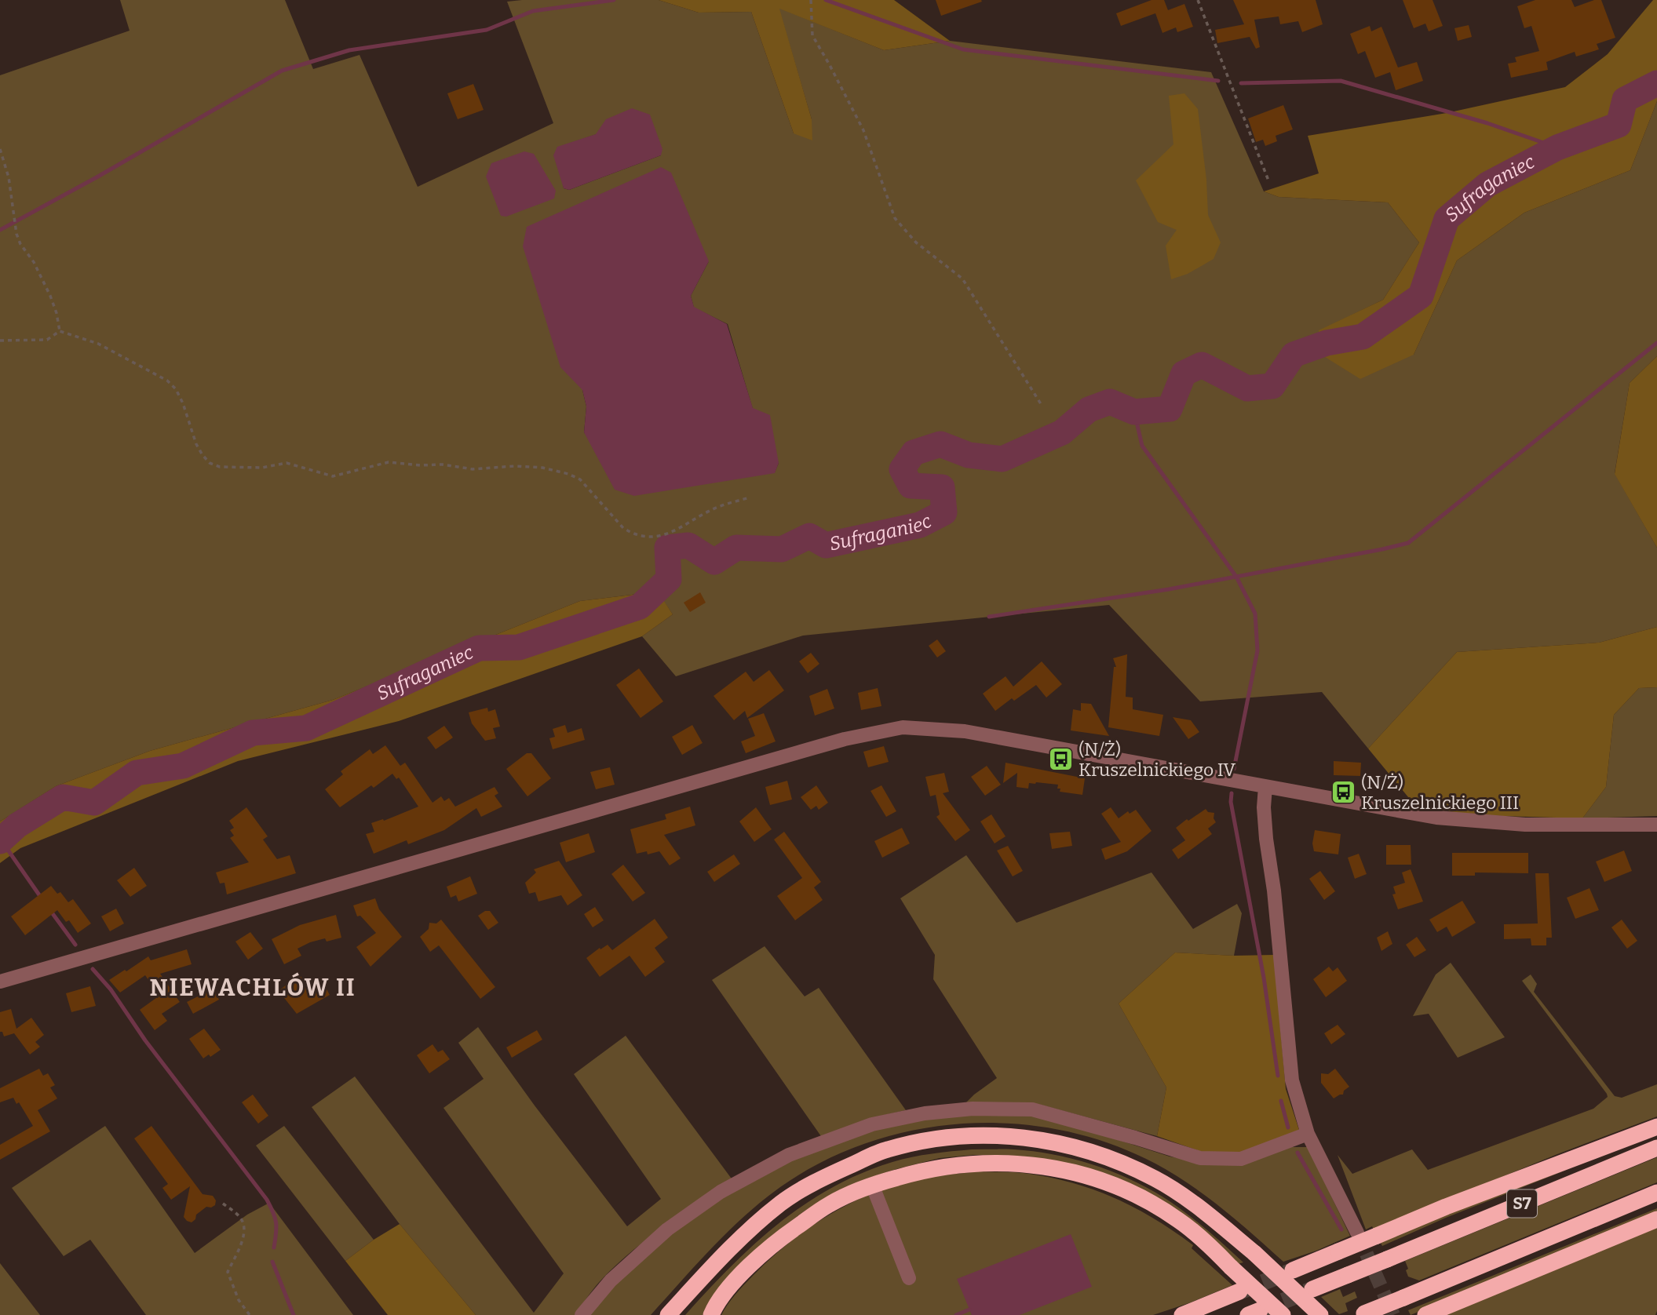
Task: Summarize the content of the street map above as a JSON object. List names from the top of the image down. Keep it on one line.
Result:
{"streets":{"highway":["S7"]},"districts":["NIEWACHLÓW II"],"water":["Sufraganiec"],"places":{"bus stop":["(N/Ż) Kruszelnickiego IV","(N/Ż) Kruszelnickiego III"]}}
